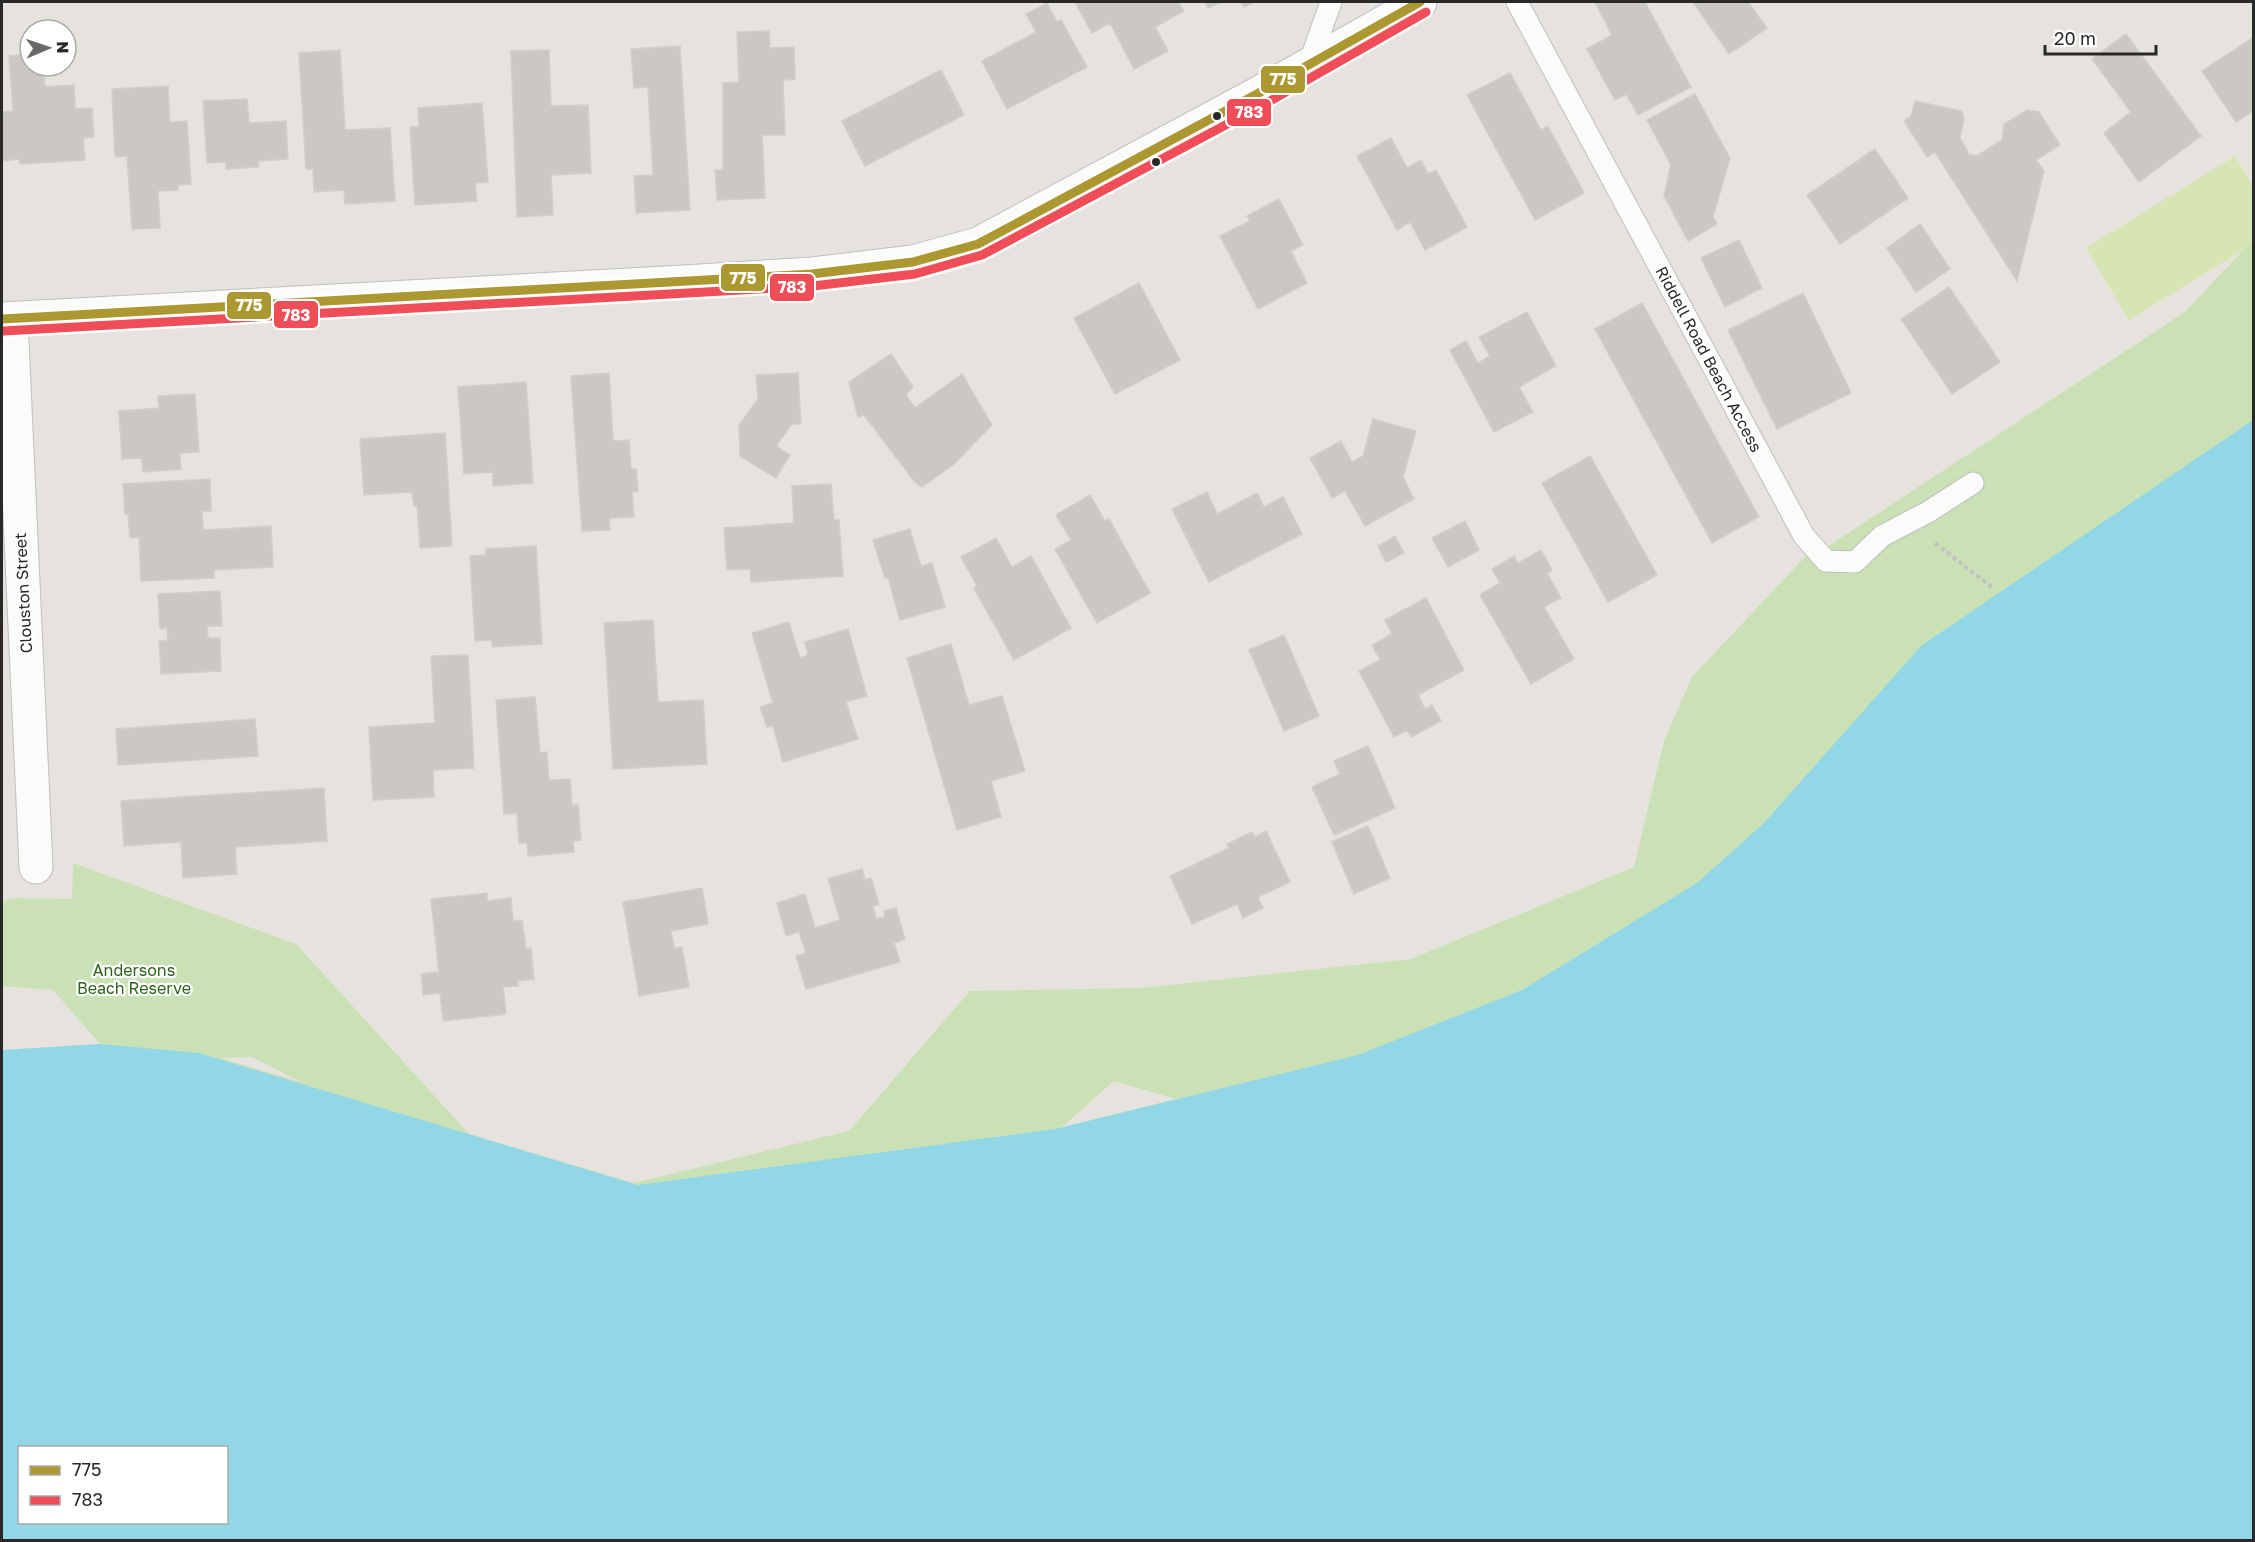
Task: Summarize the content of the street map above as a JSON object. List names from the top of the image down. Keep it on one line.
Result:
{"streets":{"street":["Clouston Street"],"lane":["Riddell Road Beach Access"]},"parks":["Andersons Beach Reserve"],"lines":["transit line 775","transit line 783"],"legend":["775","783"],"scale_bar":"20 m","north":"right"}
